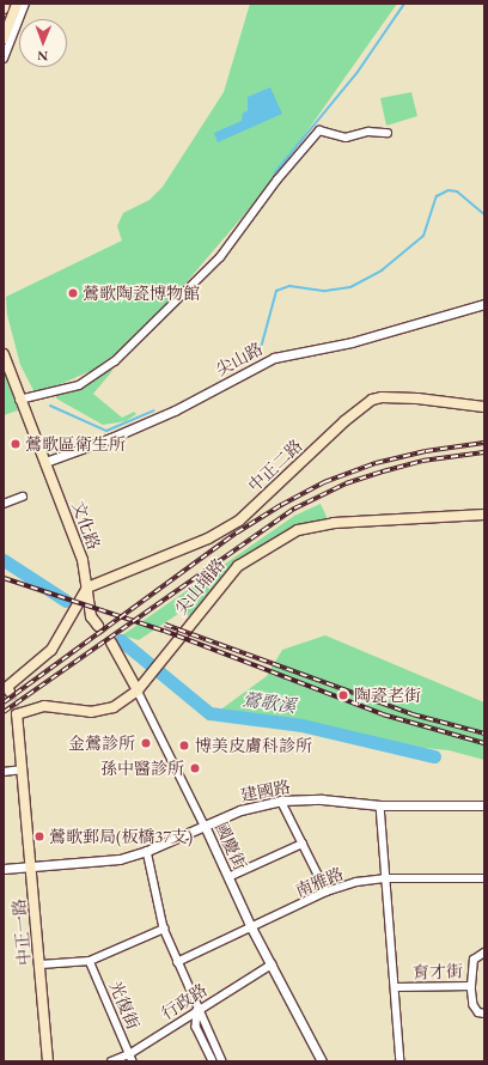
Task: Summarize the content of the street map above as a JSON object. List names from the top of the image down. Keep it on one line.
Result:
{"streets":{"main road":["中正二路","文化路","尖山埔路","國慶街","中正一路"],"street":["尖山路","建國路","南雅路","育才街","行政路","光復街"]},"crossings":[["尖山路","文化路"],["中正二路","文化路"],["尖山埔路","國慶街"],["尖山埔路","中正一路"],["建國路","國慶街"],["建國路","中正一路"],["國慶街","南雅路"],["國慶街","中正一路"],["國慶街","行政路"],["行政路","光復街"]],"water":["鶯歌溪"],"places":["鶯歌陶瓷博物館","鶯歌區衛生所","陶瓷老街","金鶯診所","博美皮膚科診所","孫中醫診所","鶯歌郵局(板橋37支)"],"north":"bottom"}
